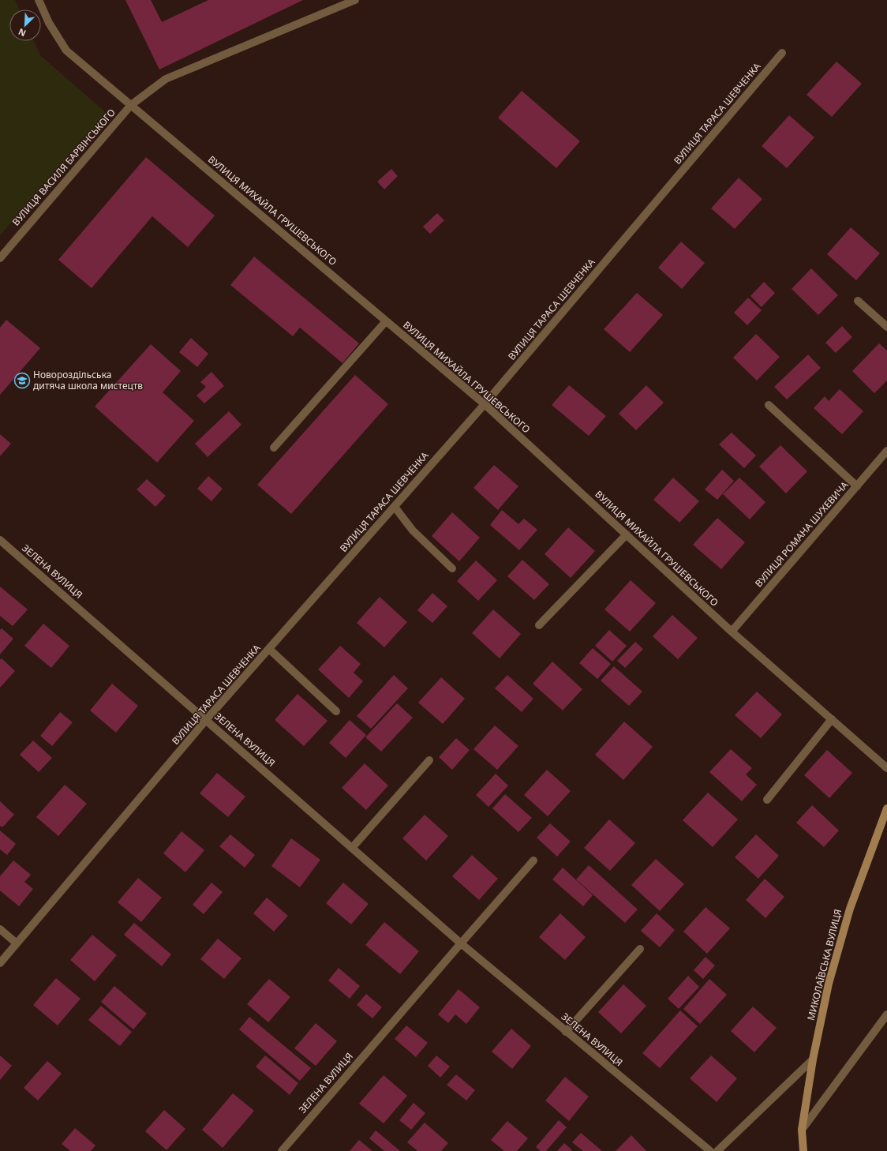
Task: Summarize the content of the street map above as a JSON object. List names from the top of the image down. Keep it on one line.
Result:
{"streets":{"main road":["МИКОЛАЇВСЬКА ВУЛИЦЯ"],"street":["ВУЛИЦЯ ТАРАСА ШЕВЧЕНКА","ВУЛИЦЯ ВАСИЛЯ БАРВІНСЬКОГО","ВУЛИЦЯ МИХАЙЛА ГРУШЕВСЬКОГО","ВУЛИЦЯ РОМАНА ШУХЕВИЧА","ЗЕЛЕНА ВУЛИЦЯ"]},"crossings":[["ВУЛИЦЯ ТАРАСА ШЕВЧЕНКА","ВУЛИЦЯ МИХАЙЛА ГРУШЕВСЬКОГО"],["ВУЛИЦЯ ТАРАСА ШЕВЧЕНКА","ЗЕЛЕНА ВУЛИЦЯ"],["ВУЛИЦЯ ВАСИЛЯ БАРВІНСЬКОГО","ВУЛИЦЯ МИХАЙЛА ГРУШЕВСЬКОГО"],["ВУЛИЦЯ МИХАЙЛА ГРУШЕВСЬКОГО","ВУЛИЦЯ РОМАНА ШУХЕВИЧА"]],"places":{"school or university":["Новороздільська дитяча школа мистецтв"]},"north":"bottom left"}
